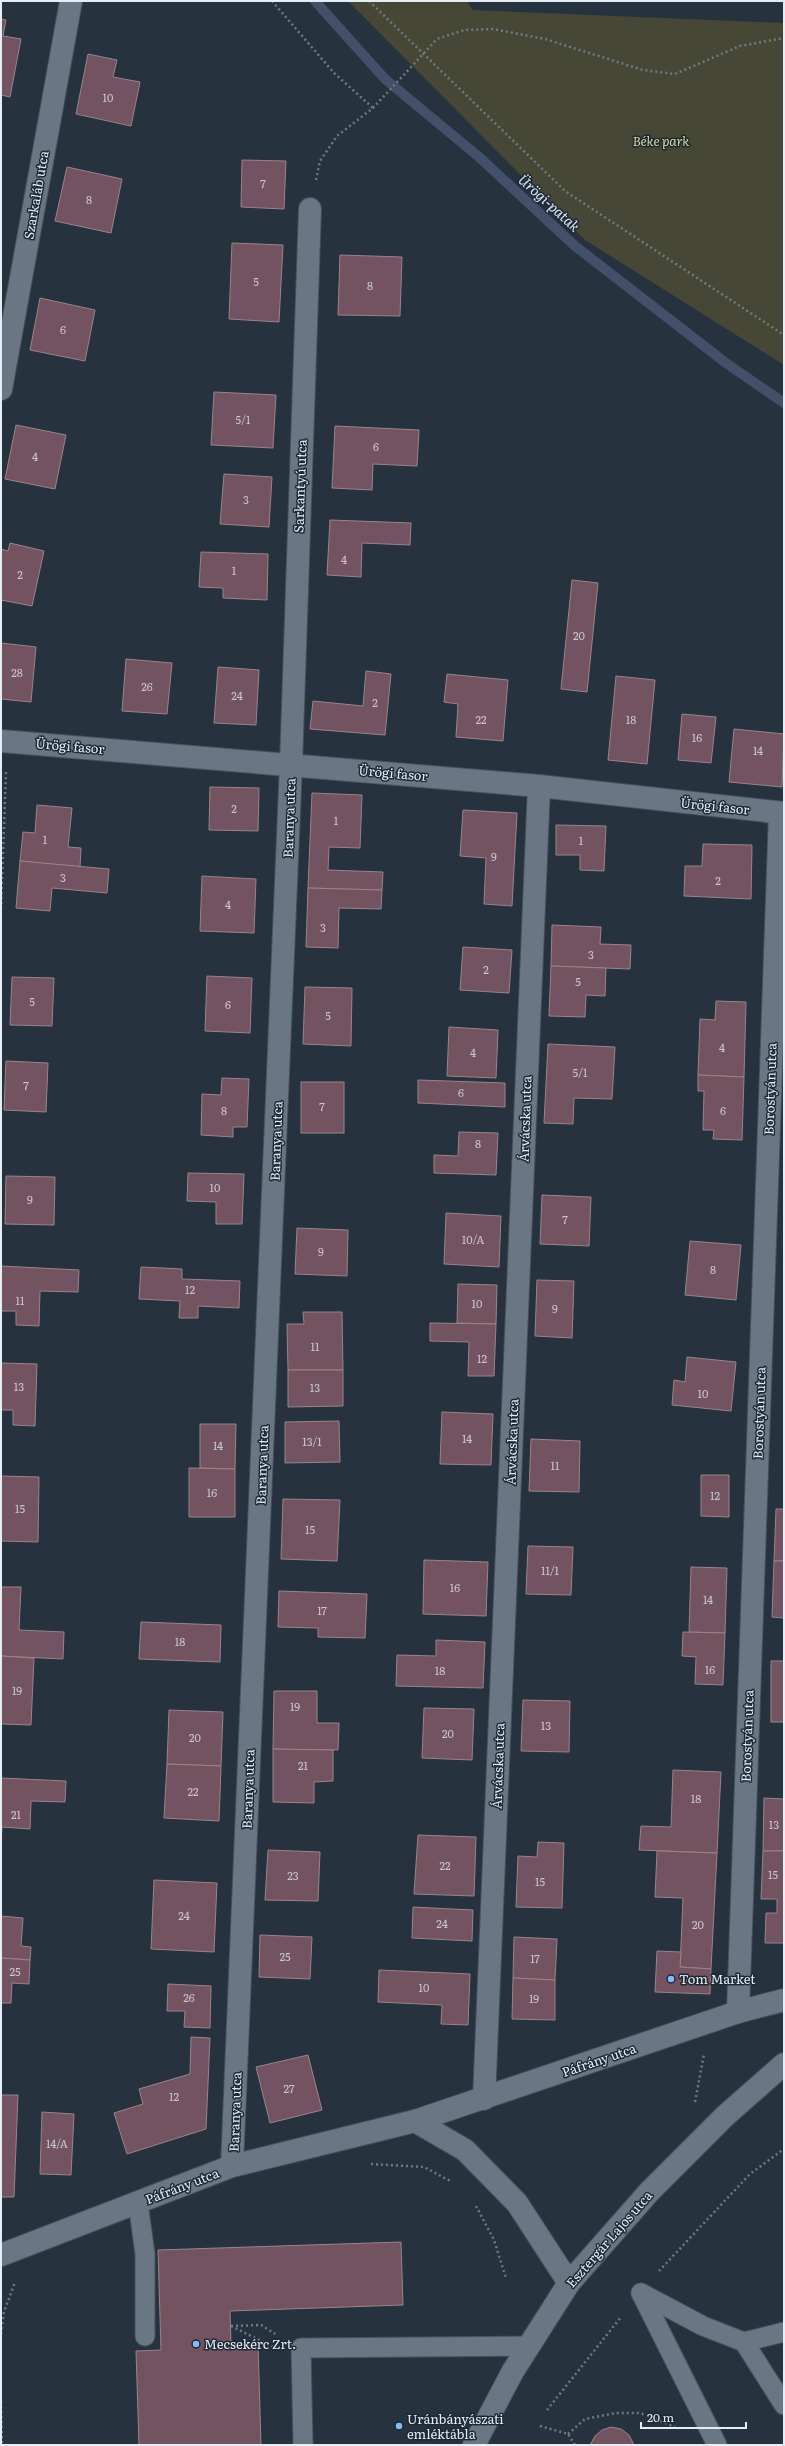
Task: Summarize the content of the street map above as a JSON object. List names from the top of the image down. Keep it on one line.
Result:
{"streets":{"street":["Szarkaláb utca","Sarkantyú utca","Ürögi fasor","Baranya utca","Borostyán utca","Árvácska utca","Páfrány utca","Esztergár Lajos utca"]},"crossings":[["Sarkantyú utca","Ürögi fasor"],["Sarkantyú utca","Baranya utca"],["Ürögi fasor","Baranya utca"],["Ürögi fasor","Borostyán utca"],["Ürögi fasor","Árvácska utca"],["Baranya utca","Páfrány utca"],["Borostyán utca","Páfrány utca"],["Árvácska utca","Páfrány utca"]],"water":["Ürögi-patak"],"parks":["Béke park"],"places":["Tom Market","Mecsekérc Zrt.","Uránbányászati emléktábla"],"house_numbers":["10","7","8","5","8","6","5/1","6","4","3","4","1","2","20","28","26","24","2","22","18","16","14","2","1","1","1","9","3","2","4","3","3","2","5","5","6","5","4","4","5/1","7","6","7","8","6","8","10","9","7","10/A","9","8","12","11","10","9","11","12","13","13","10","14","13/1","14","11","16","12","15","15","11/1","16","14","17","18","16","18","19","19","13","20","20","21","22","18","21","13","22","15","23","15","24","24","20","25","17","25","10","26","19","27","12","14/A"],"scale_bar":"20 m"}
